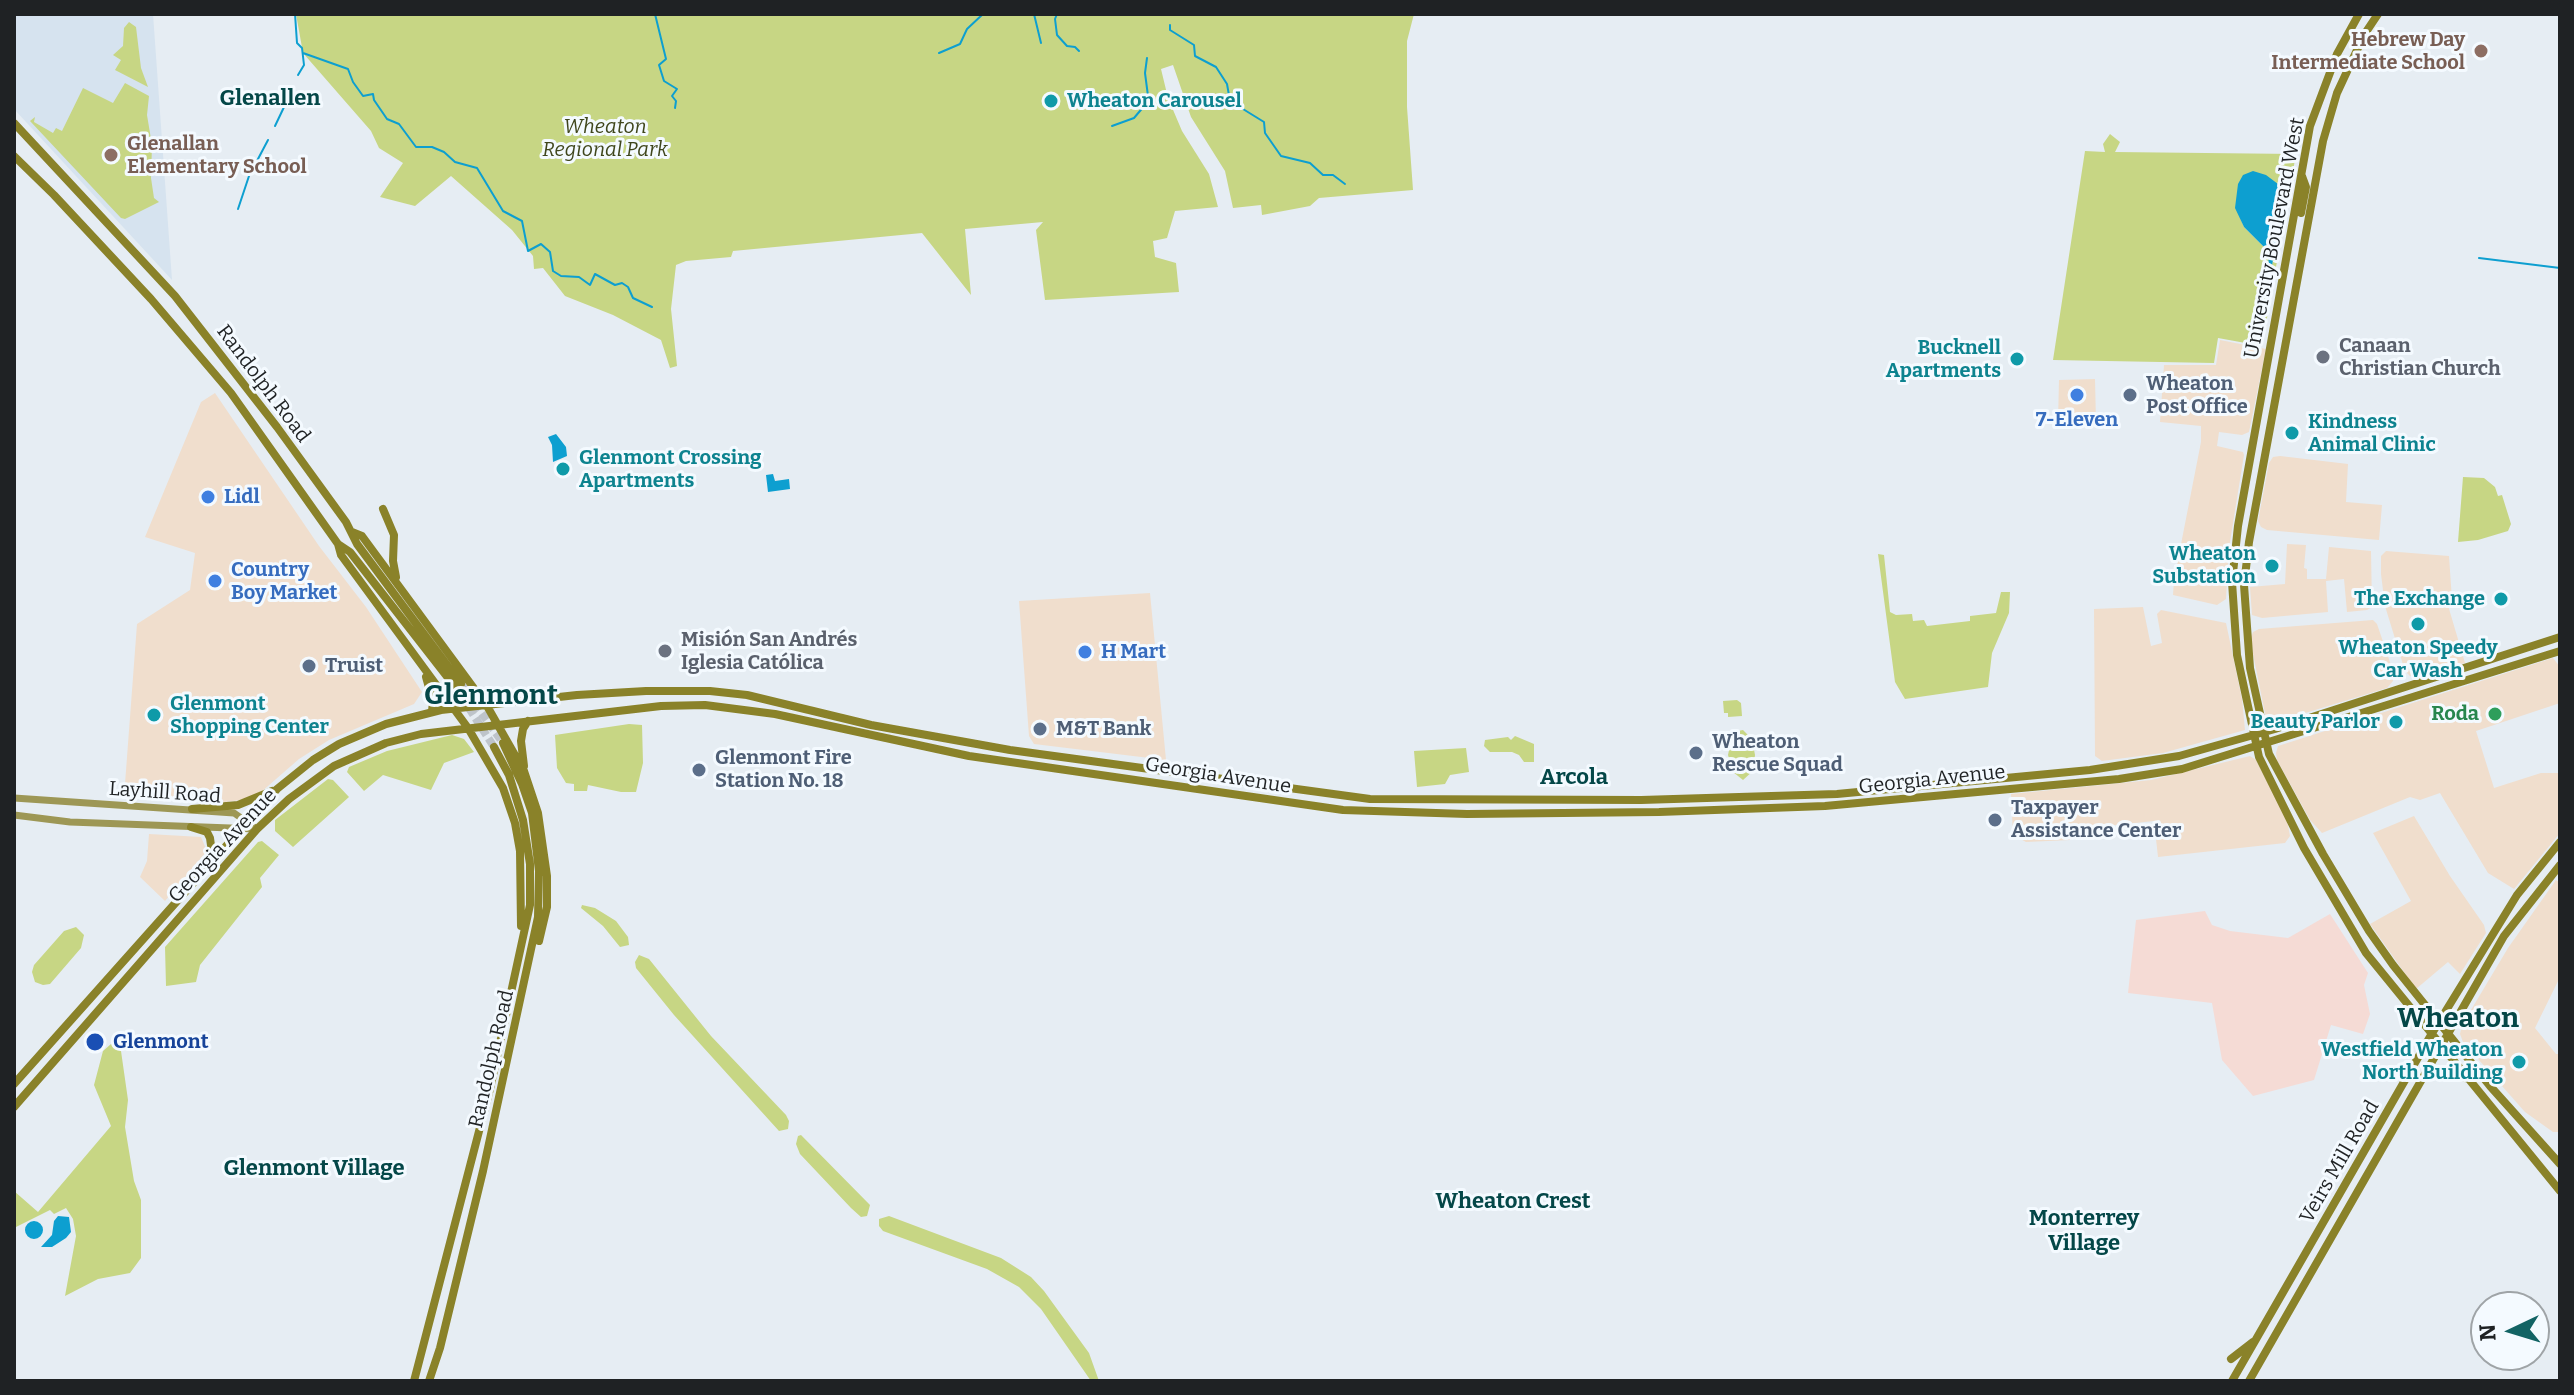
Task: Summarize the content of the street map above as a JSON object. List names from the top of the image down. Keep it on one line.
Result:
{"streets":{"main road":["University Boulevard West","Randolph Road","Georgia Avenue","Layhill Road","Veirs Mill Road"]},"crossings":[["University Boulevard West","Georgia Avenue"],["University Boulevard West","Veirs Mill Road"],["Georgia Avenue","Layhill Road"]],"districts":["Glenallen","Glenmont","Arcola","Wheaton","Glenmont Village","Wheaton Crest","Monterrey Village"],"parks":["Wheaton Regional Park"],"places":["Hebrew Day Intermediate School","Wheaton Carousel","Glenallan Elementary School","Canaan Christian Church","Bucknell Apartments","7-Eleven","Wheaton Post Office","Kindness Animal Clinic","Glenmont Crossing Apartments","Lidl","Wheaton Substation","Country Boy Market","The Exchange","Wheaton Speedy Car Wash","Misión San Andrés Iglesia Católica","H Mart","Truist","Roda","Glenmont Shopping Center","Beauty Parlor","M&T Bank","Wheaton Rescue Squad","Glenmont Fire Station No. 18","Taxpayer Assistance Center","Glenmont","Westfield Wheaton North Building"],"north":"left"}
